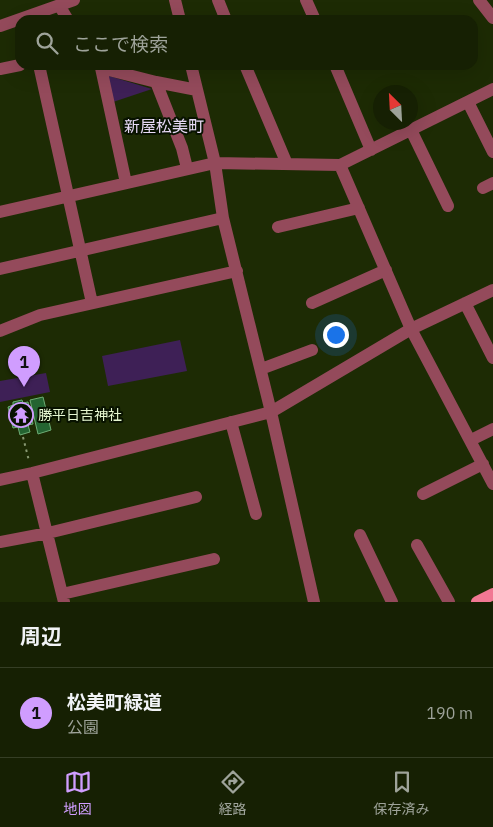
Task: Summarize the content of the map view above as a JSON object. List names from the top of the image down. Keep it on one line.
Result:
{"districts":["新屋松美町"],"places":{"temple":["勝平日吉神社"]},"north":"top left","page":{"search":"ここで検索","pins":"1","heading":"周辺","list":[{"mark":"1","name":"松美町緑道","note":"公園","value":"190 m"}],"nav":["地図","経路","保存済み"]}}
